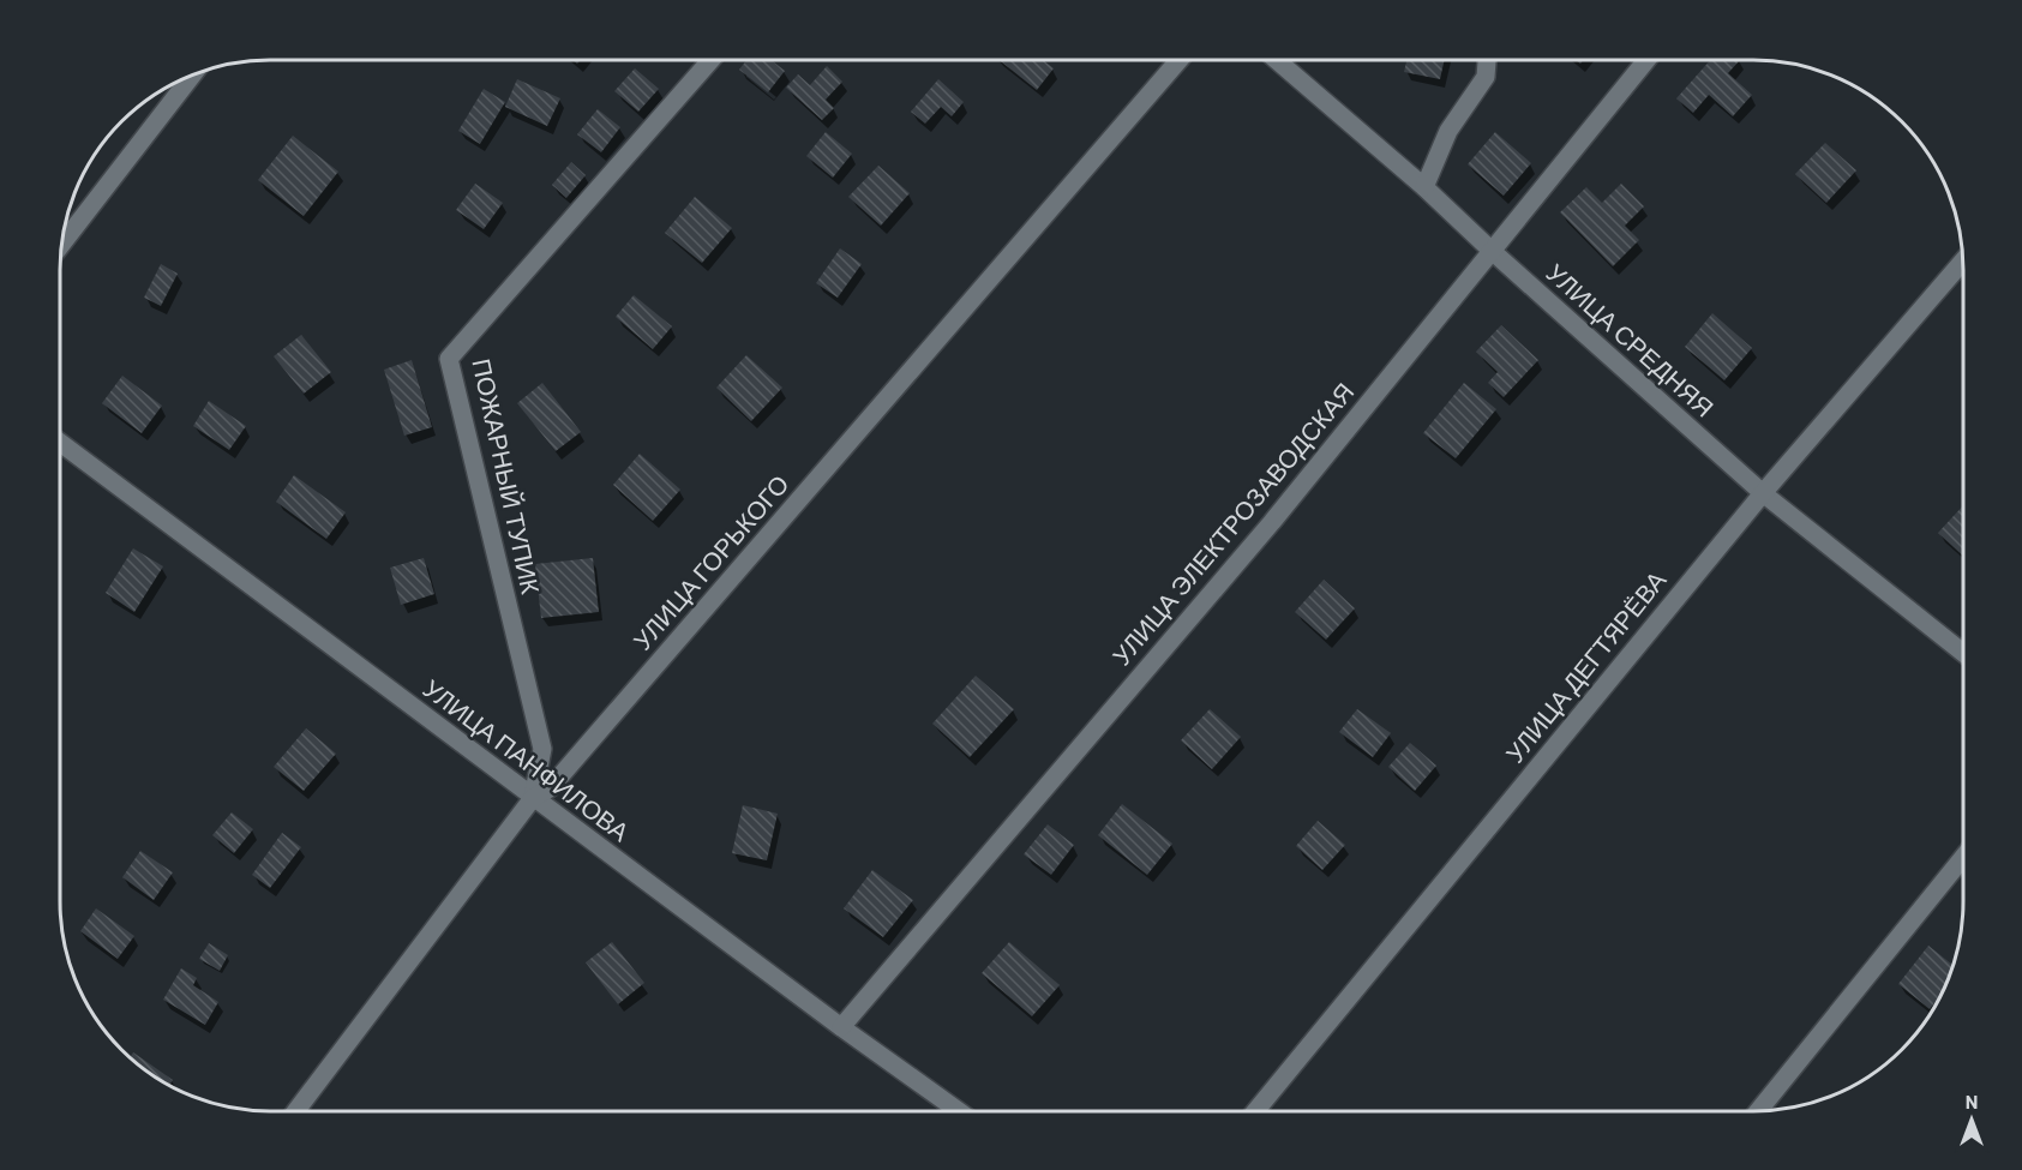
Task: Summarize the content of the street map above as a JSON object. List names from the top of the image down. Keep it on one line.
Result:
{"streets":{"street":["УЛИЦА СРЕДНЯЯ","ПОЖАРНЫЙ ТУПИК","УЛИЦА ЭЛЕКТРОЗАВОДСКАЯ","УЛИЦА ГОРЬКОГО","УЛИЦА ДЕГТЯРЁВА","УЛИЦА ПАНФИЛОВА"]},"crossings":[["УЛИЦА СРЕДНЯЯ","УЛИЦА ЭЛЕКТРОЗАВОДСКАЯ"],["УЛИЦА СРЕДНЯЯ","УЛИЦА ДЕГТЯРЁВА"],["ПОЖАРНЫЙ ТУПИК","УЛИЦА ГОРЬКОГО"],["ПОЖАРНЫЙ ТУПИК","УЛИЦА ПАНФИЛОВА"],["УЛИЦА ЭЛЕКТРОЗАВОДСКАЯ","УЛИЦА ПАНФИЛОВА"],["УЛИЦА ГОРЬКОГО","УЛИЦА ПАНФИЛОВА"]],"north":"top"}
